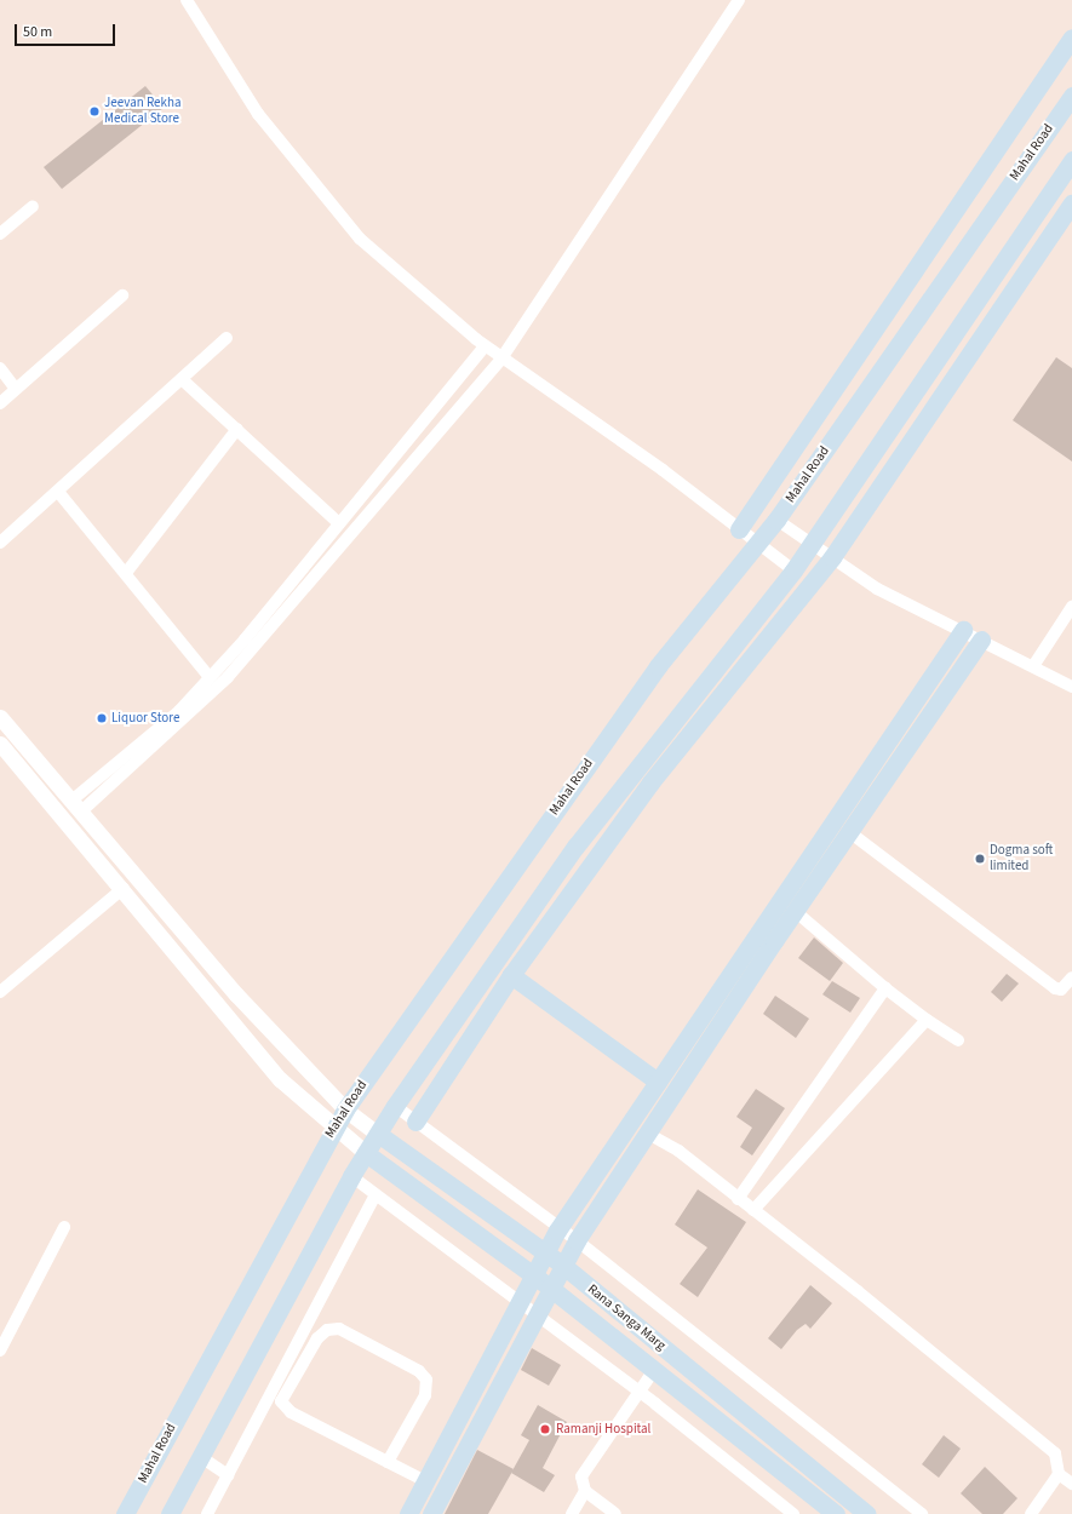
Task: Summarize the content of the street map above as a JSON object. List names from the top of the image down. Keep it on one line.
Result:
{"streets":{"main road":["Mahal Road","Rana Sanga Marg"]},"places":["Jeevan Rekha Medical Store","Liquor Store","Dogma soft limited","Ramanji Hospital"],"scale_bar":"50 m"}
